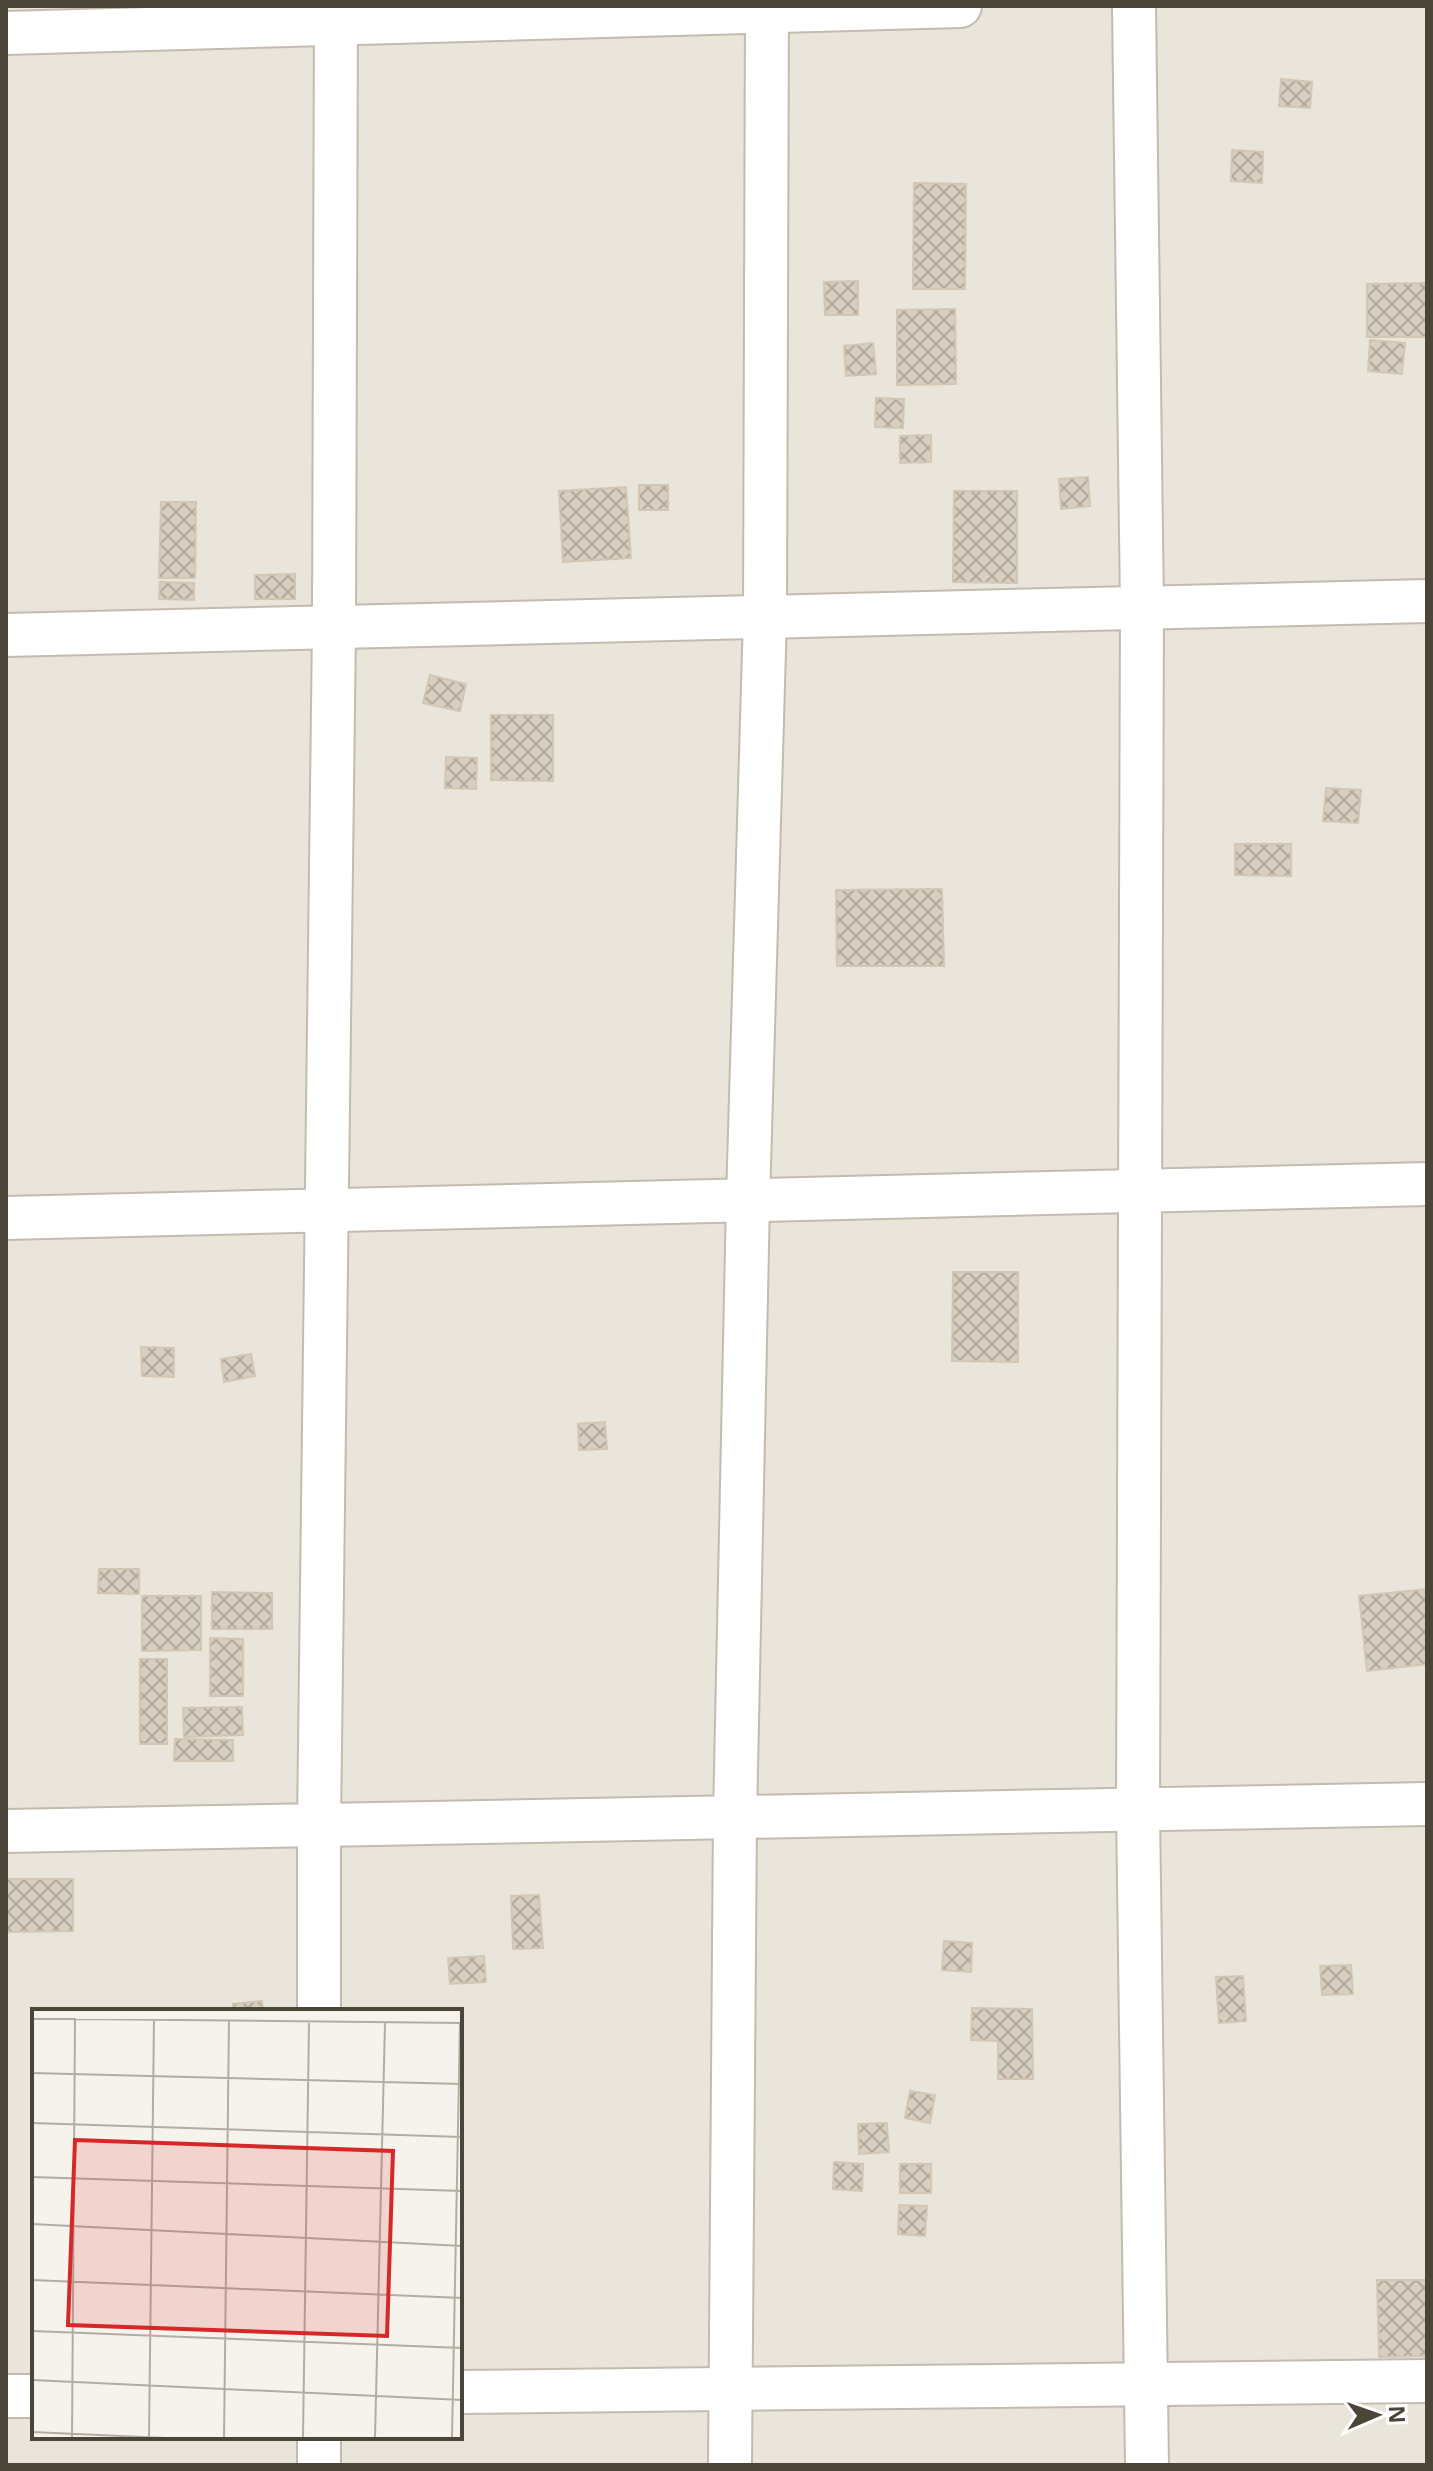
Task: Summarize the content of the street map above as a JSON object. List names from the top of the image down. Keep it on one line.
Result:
{"north":"right"}
